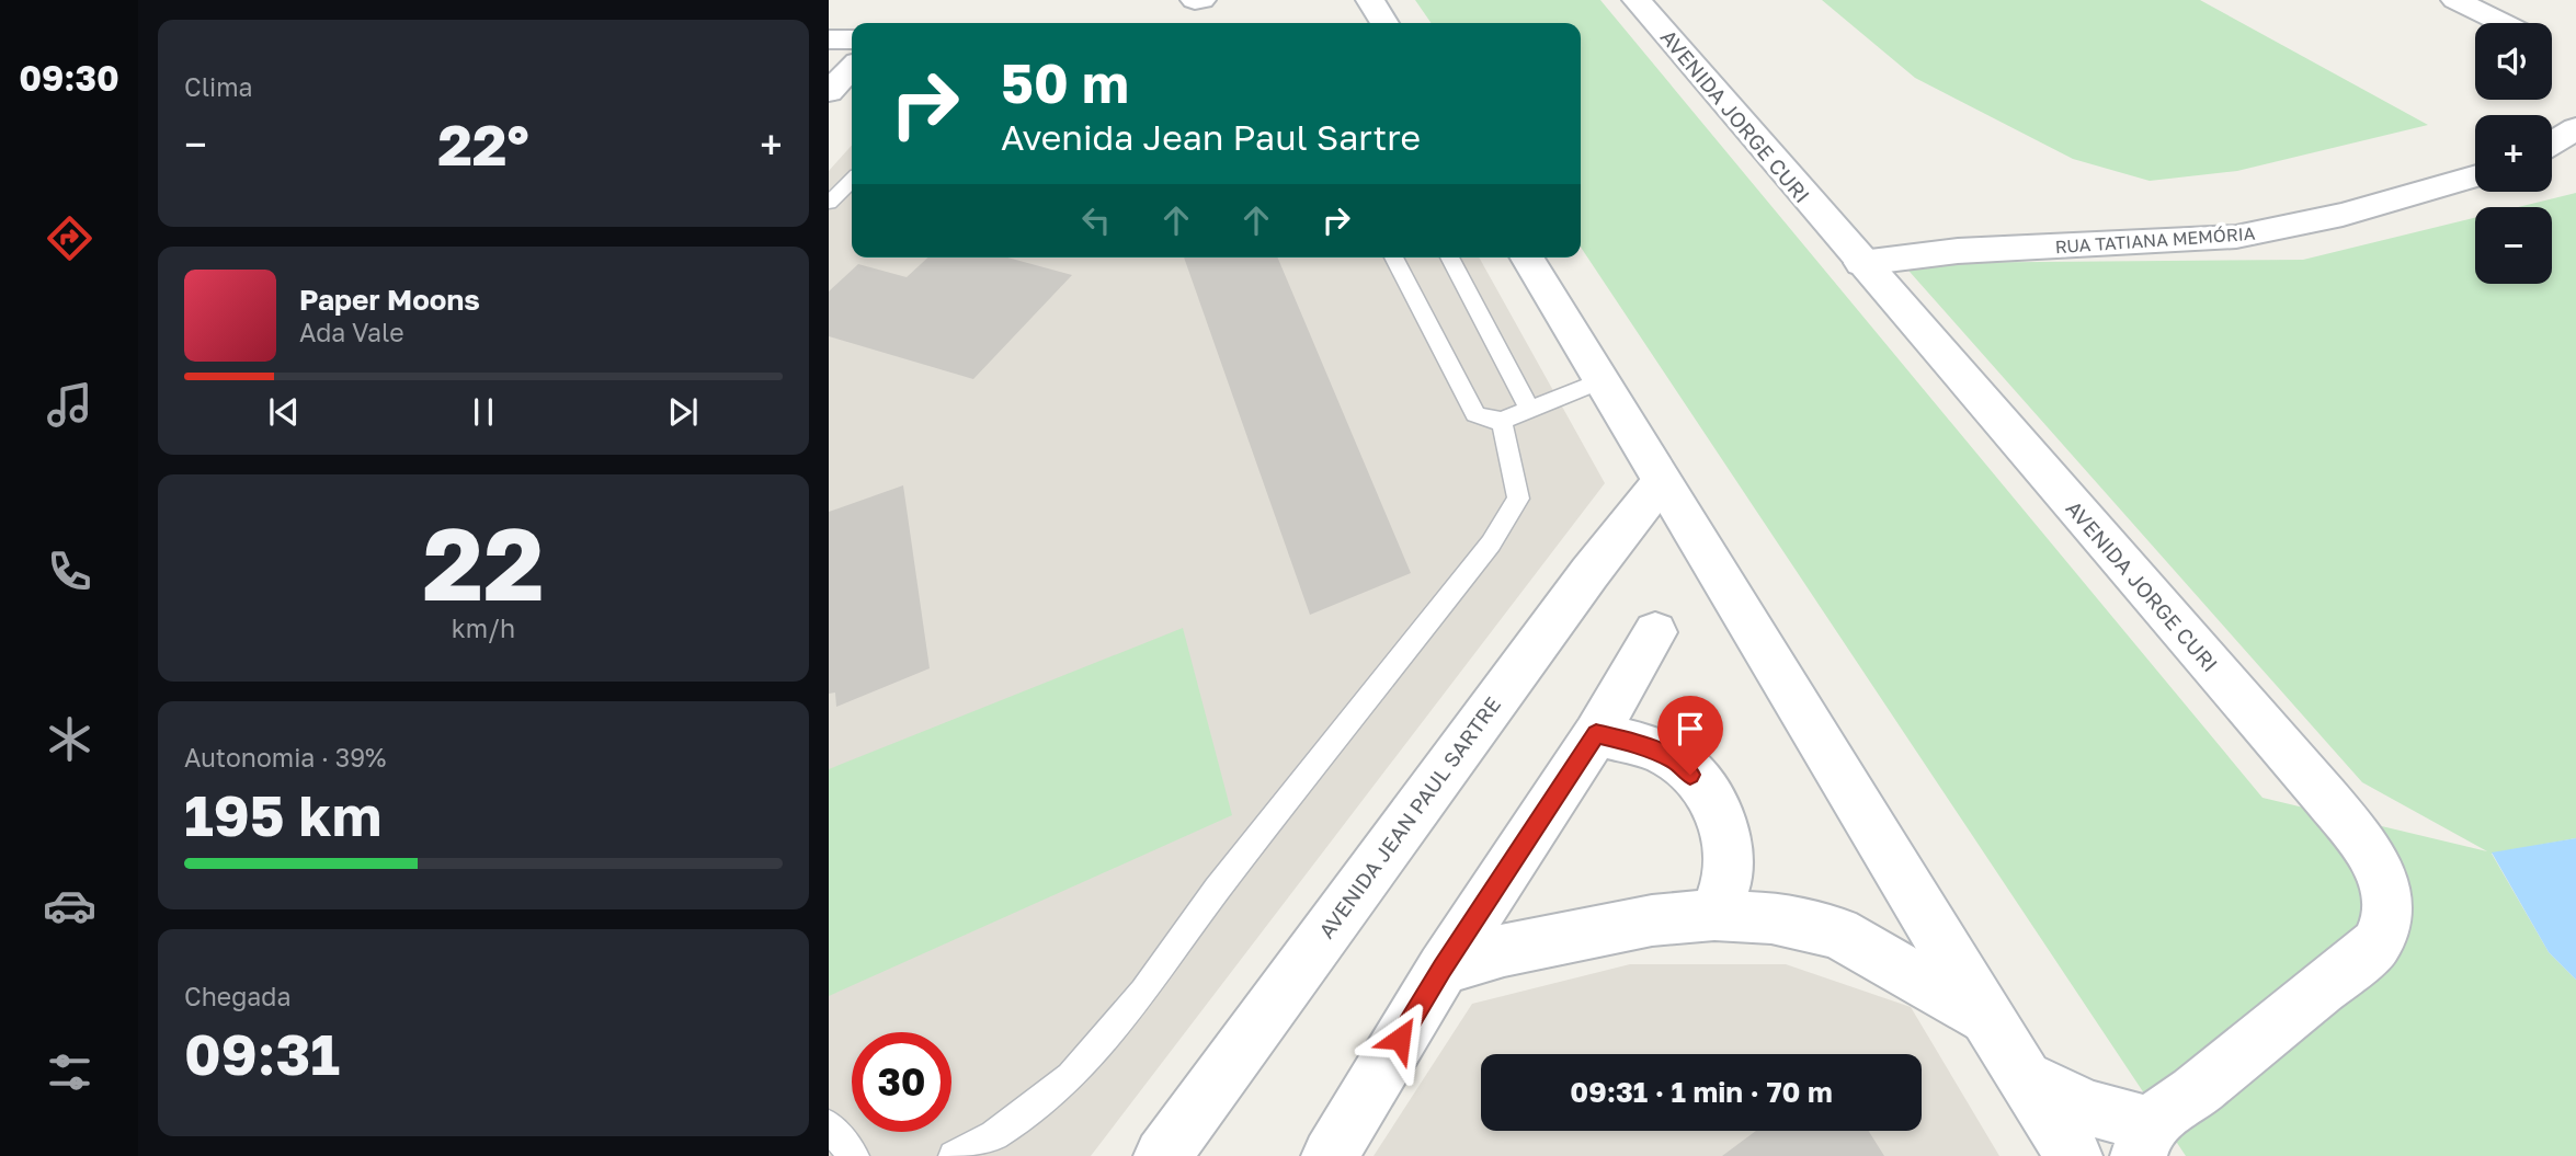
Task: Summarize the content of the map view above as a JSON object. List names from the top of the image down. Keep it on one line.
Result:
{"streets":{"street":["AVENIDA JORGE CURI","RUA TATIANA MEMÓRIA","AVENIDA JEAN PAUL SARTRE"]},"crossings":[["AVENIDA JORGE CURI","RUA TATIANA MEMÓRIA"]],"page":{"tabs":"09:30","tile":["Clima",["22","km/h"],["Autonomia · 39%","195 km"],["Chegada","09:31"]],"map_buttons":["+","−"],"turn":["50 m","Avenida Jean Paul Sartre"],"heat":["−","22°","+"],"song":["Paper Moons","Ada Vale"],"limit":"30","trip":"09:31 · 1 min · 70 m"}}
